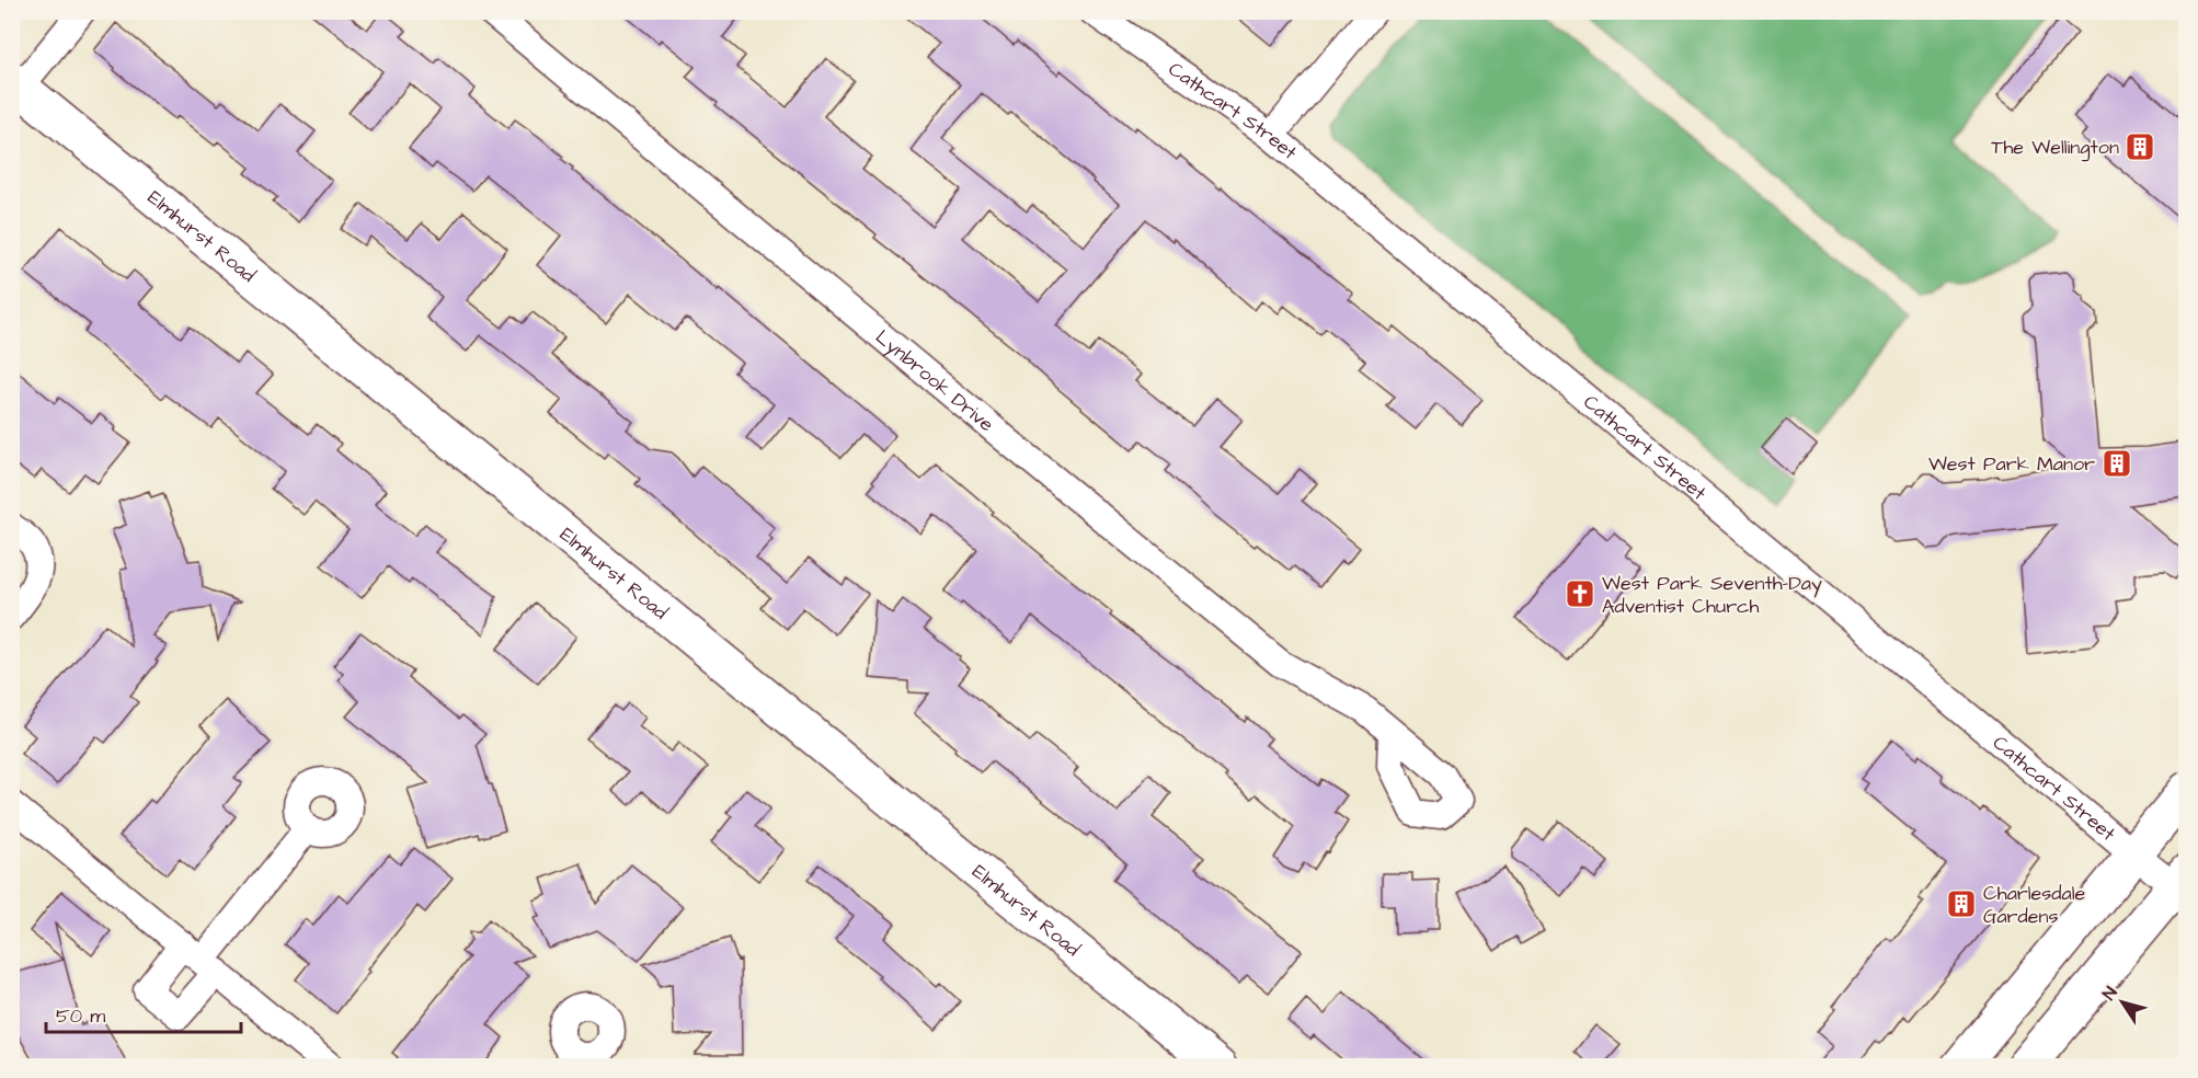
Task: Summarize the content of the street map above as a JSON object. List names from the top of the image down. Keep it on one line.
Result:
{"streets":{"street":["Cathcart Street","Elmhurst Road","Lynbrook Drive"]},"places":{"building":["The Wellington","West Park Manor","Charlesdale Gardens"],"church":["West Park Seventh-Day Adventist Church"]},"scale_bar":"50 m","north":"top left"}
